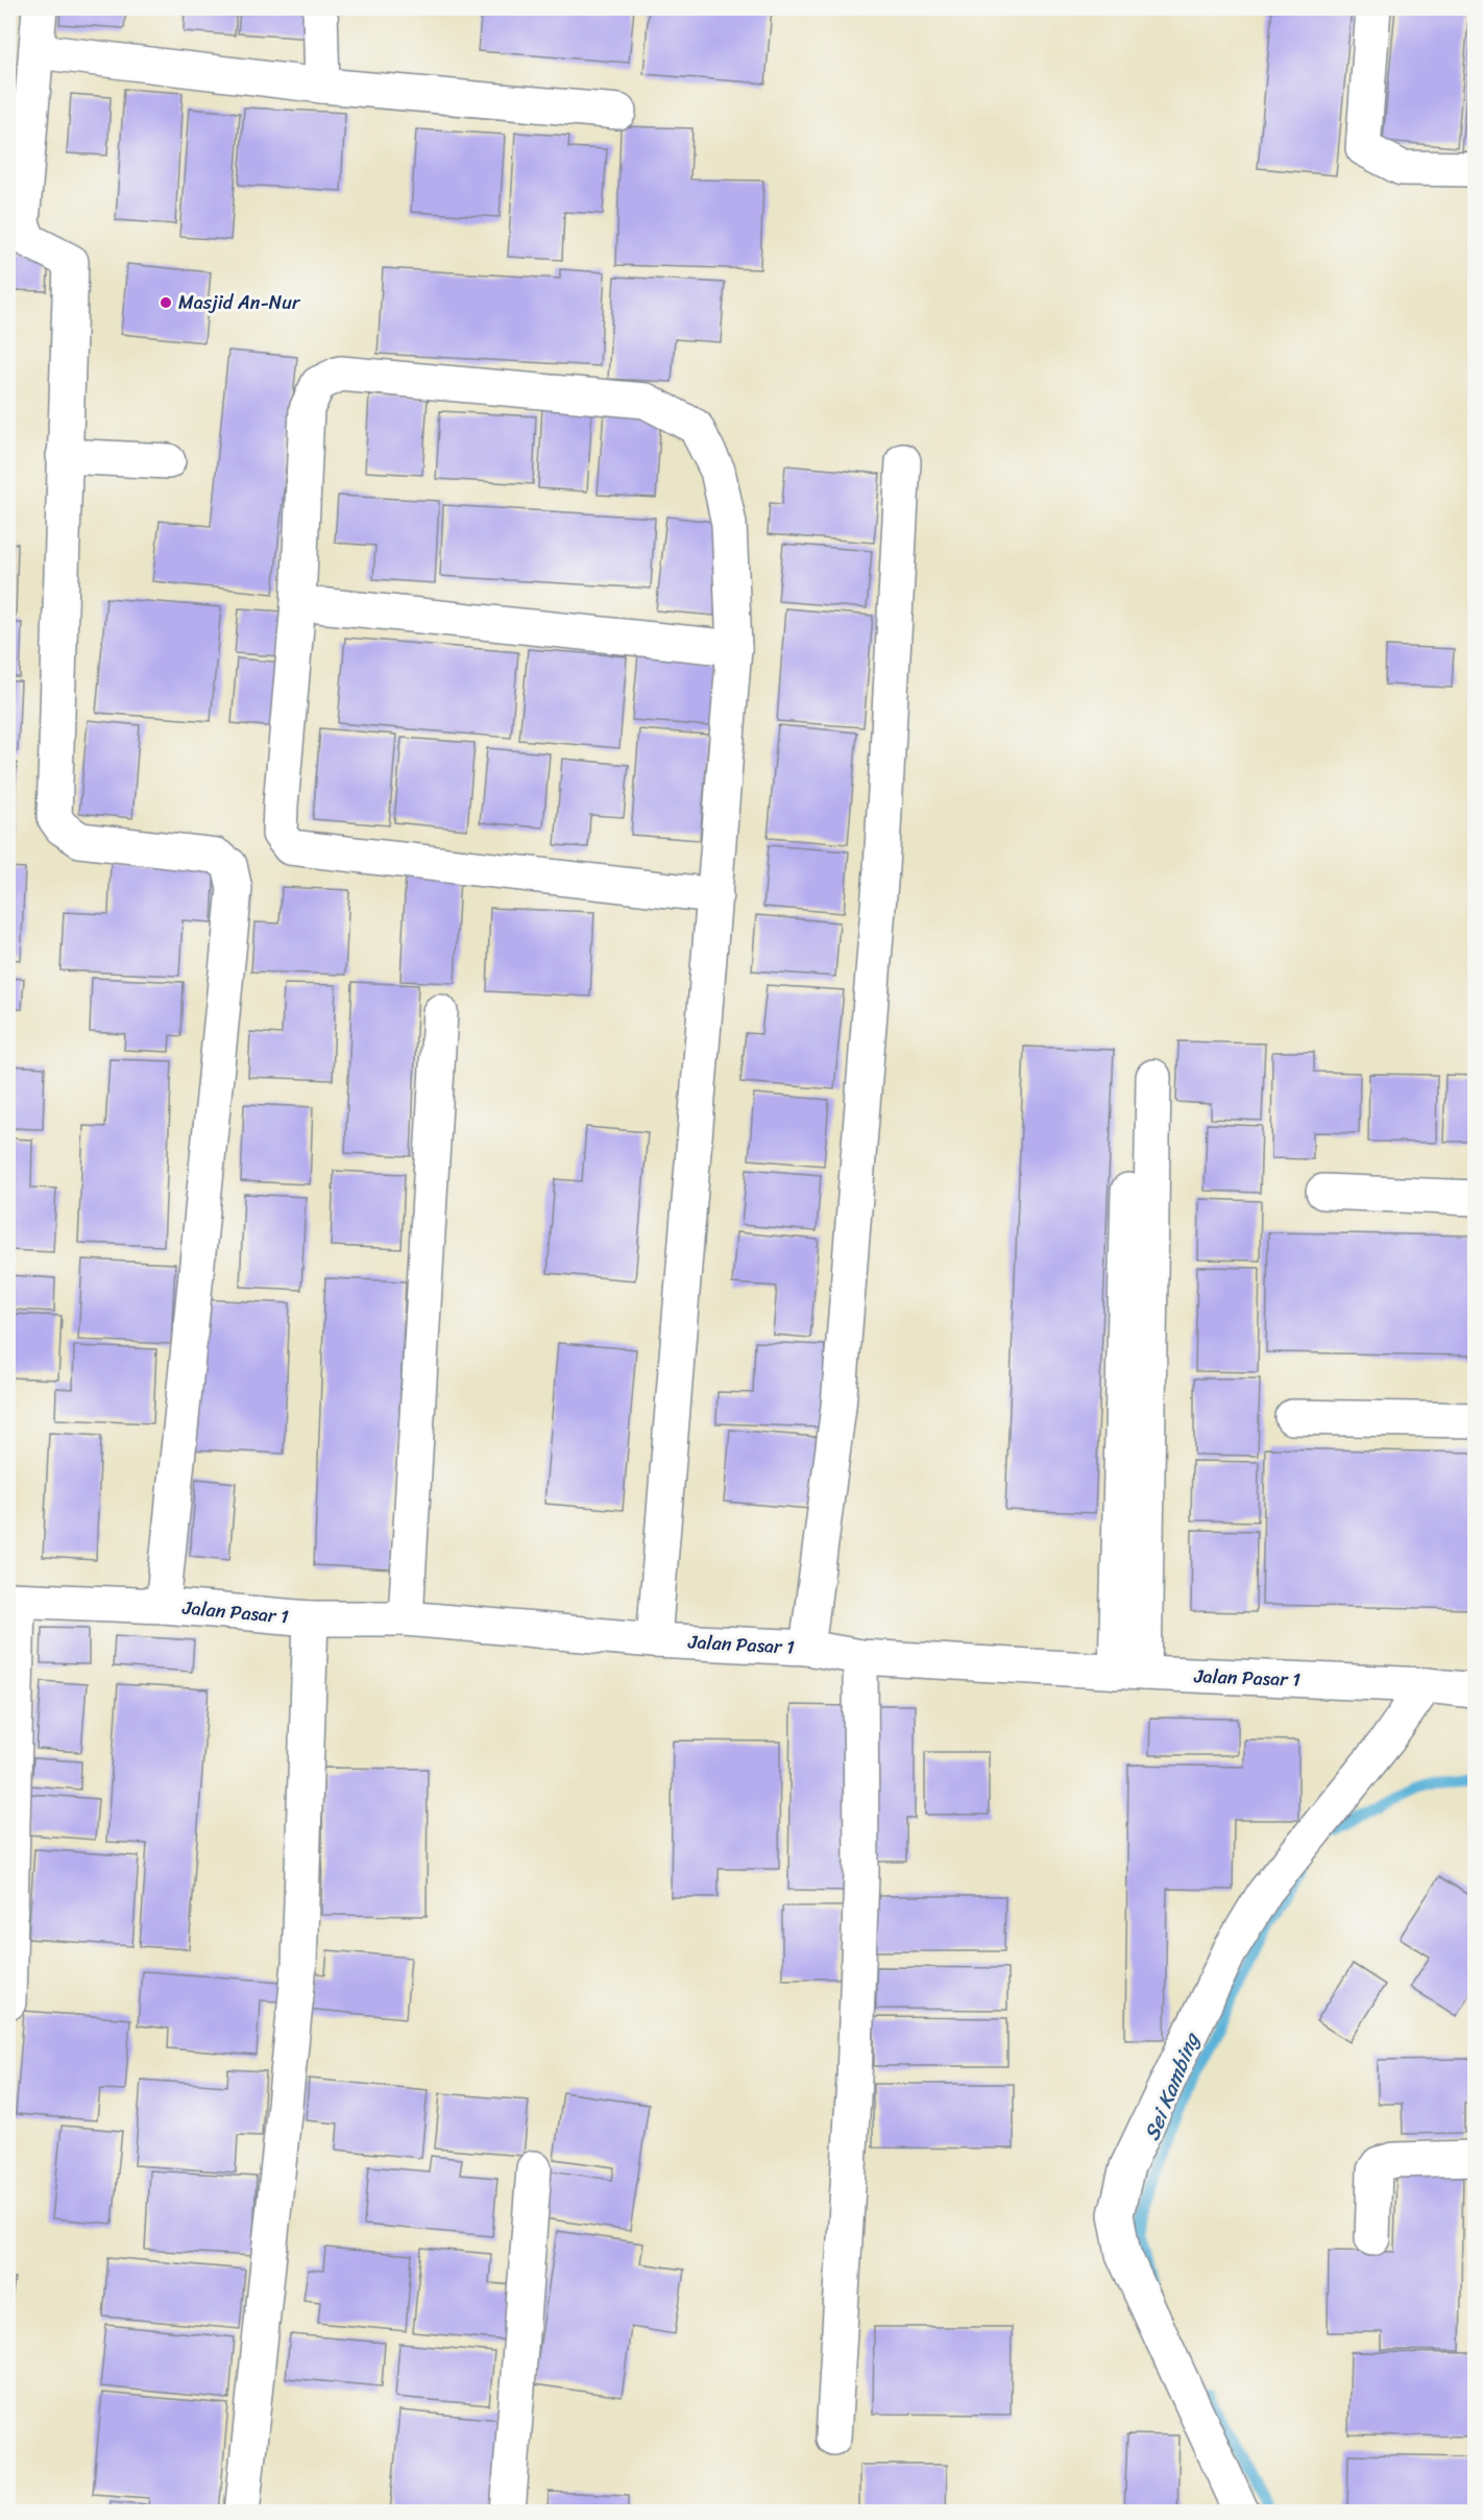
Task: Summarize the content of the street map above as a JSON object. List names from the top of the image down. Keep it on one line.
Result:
{"streets":{"street":["Jalan Pasar 1"]},"water":["Sei Kambing"],"places":["Masjid An-Nur"]}
